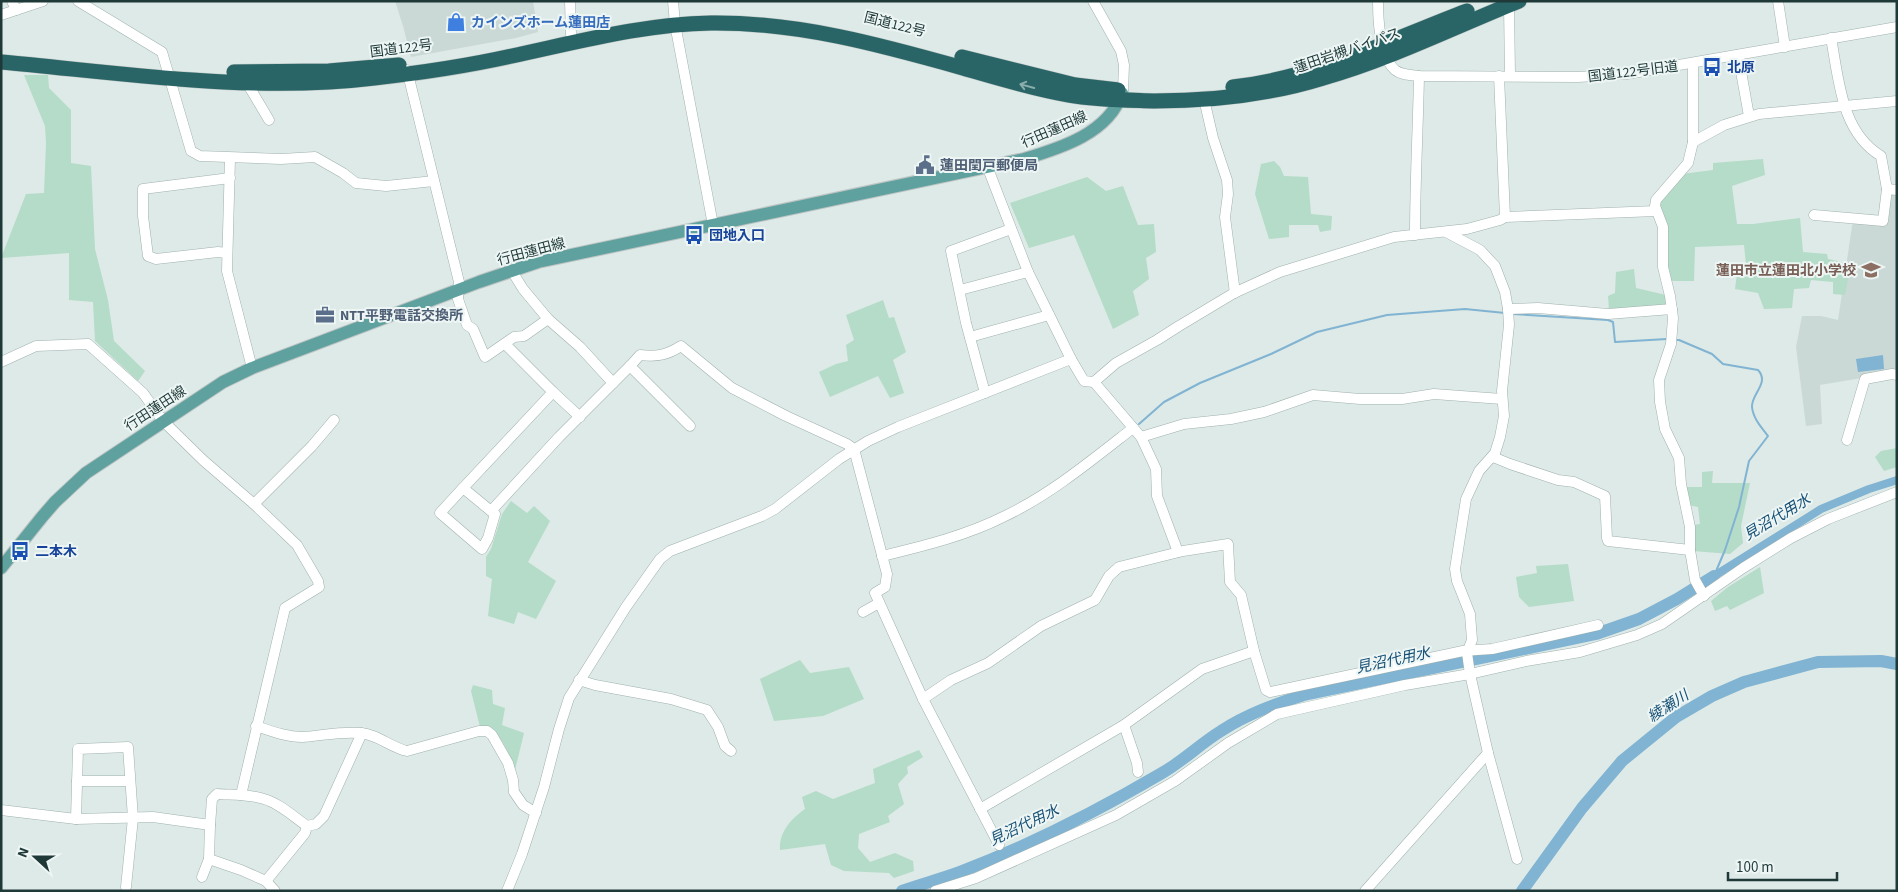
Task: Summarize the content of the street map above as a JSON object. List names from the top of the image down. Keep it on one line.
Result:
{"streets":{"highway":["国道122号","蓮田岩槻バイパス"],"main road":["行田蓮田線"],"street":["国道122号旧道"]},"crossings":[["国道122号","蓮田岩槻バイパス"],["国道122号","行田蓮田線"],["蓮田岩槻バイパス","国道122号旧道"],["蓮田岩槻バイパス","行田蓮田線"]],"water":["見沼代用水","綾瀬川"],"places":{"shop":["カインズホーム蓮田店"],"bus stop":["北原","団地入口","二本木"],"public building":["蓮田閏戸郵便局"],"school or university":["蓮田市立蓮田北小学校"],"office":["NTT平野電話交換所"]},"scale_bar":"100 m","north":"left"}
